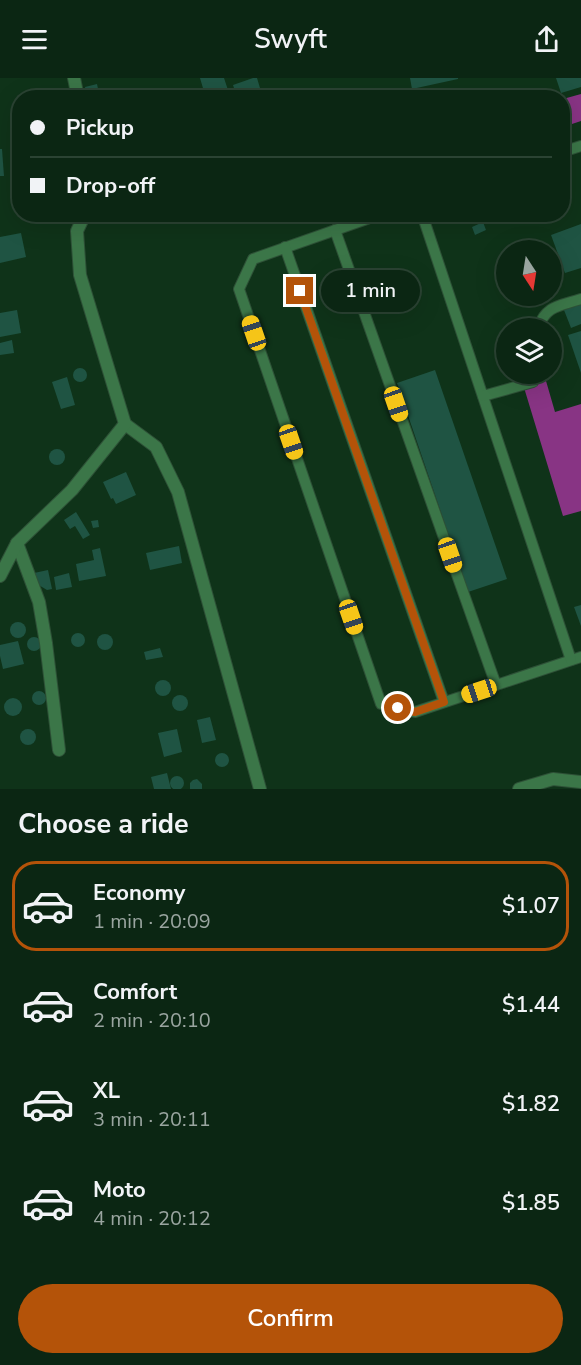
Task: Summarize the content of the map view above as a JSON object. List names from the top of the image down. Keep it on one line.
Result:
{"north":"bottom","page":{"header":"Swyft","banner":["Pickup","Drop-off"],"bubble":"1 min","heading":"Choose a ride","list":[{"name":"Economy","note":"1 min · 20:09","value":"$1.07"},{"name":"Comfort","note":"2 min · 20:10","value":"$1.44"},{"name":"XL","note":"3 min · 20:11","value":"$1.82"},{"name":"Moto","note":"4 min · 20:12","value":"$1.85"}],"buttons":"Confirm"}}
